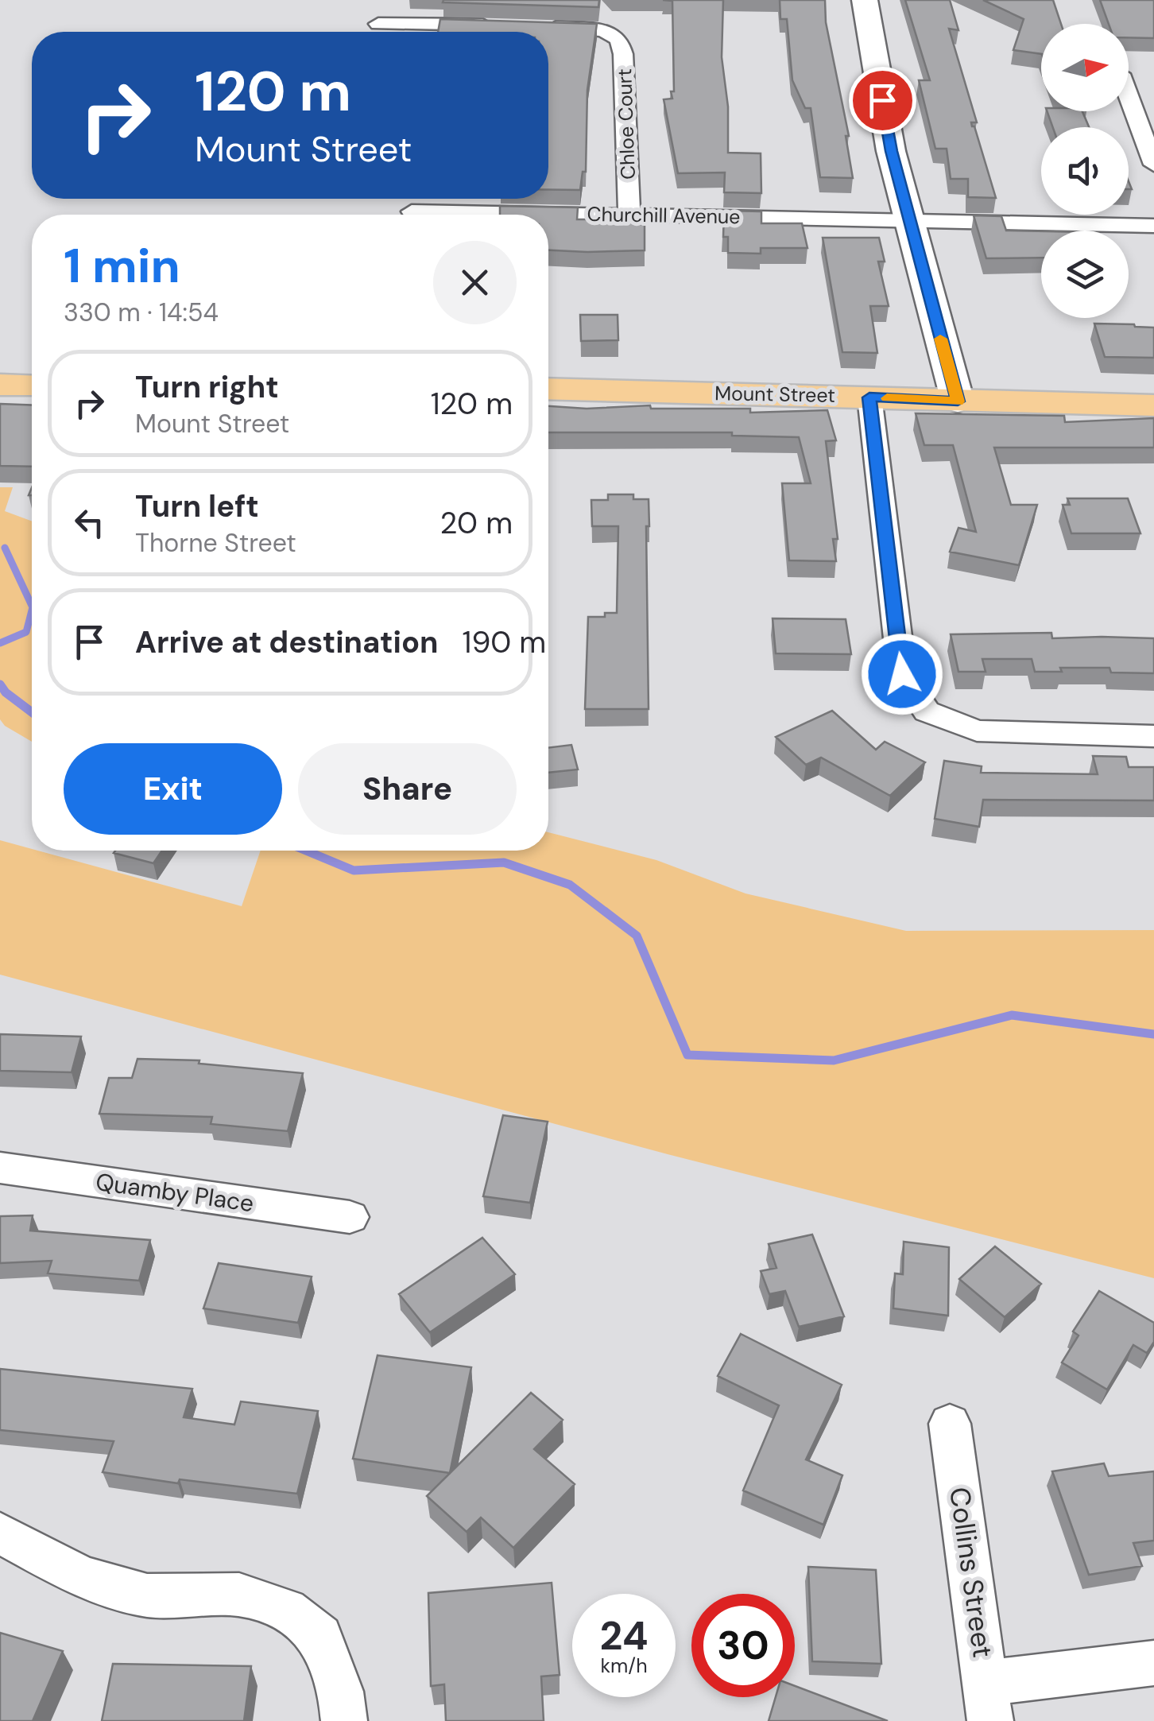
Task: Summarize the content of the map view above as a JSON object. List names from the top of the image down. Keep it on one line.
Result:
{"streets":{"highway":["Mount Street"],"street":["Chloe Court","Churchill Avenue","Quamby Place","Collins Street"]},"crossings":[["Chloe Court","Churchill Avenue"]],"north":"right","page":{"turn":["120 m","Mount Street"],"heading":["1 min","330 m · 14:54"],"list":[{"name":"Turn right","note":"Mount Street","value":"120 m"},{"name":"Turn left","note":"Thorne Street","value":"20 m"},{"name":"Arrive at destination","value":"190 m"}],"buttons":["Exit","Share"],"speed":"24 km/h","limit":"30"}}
